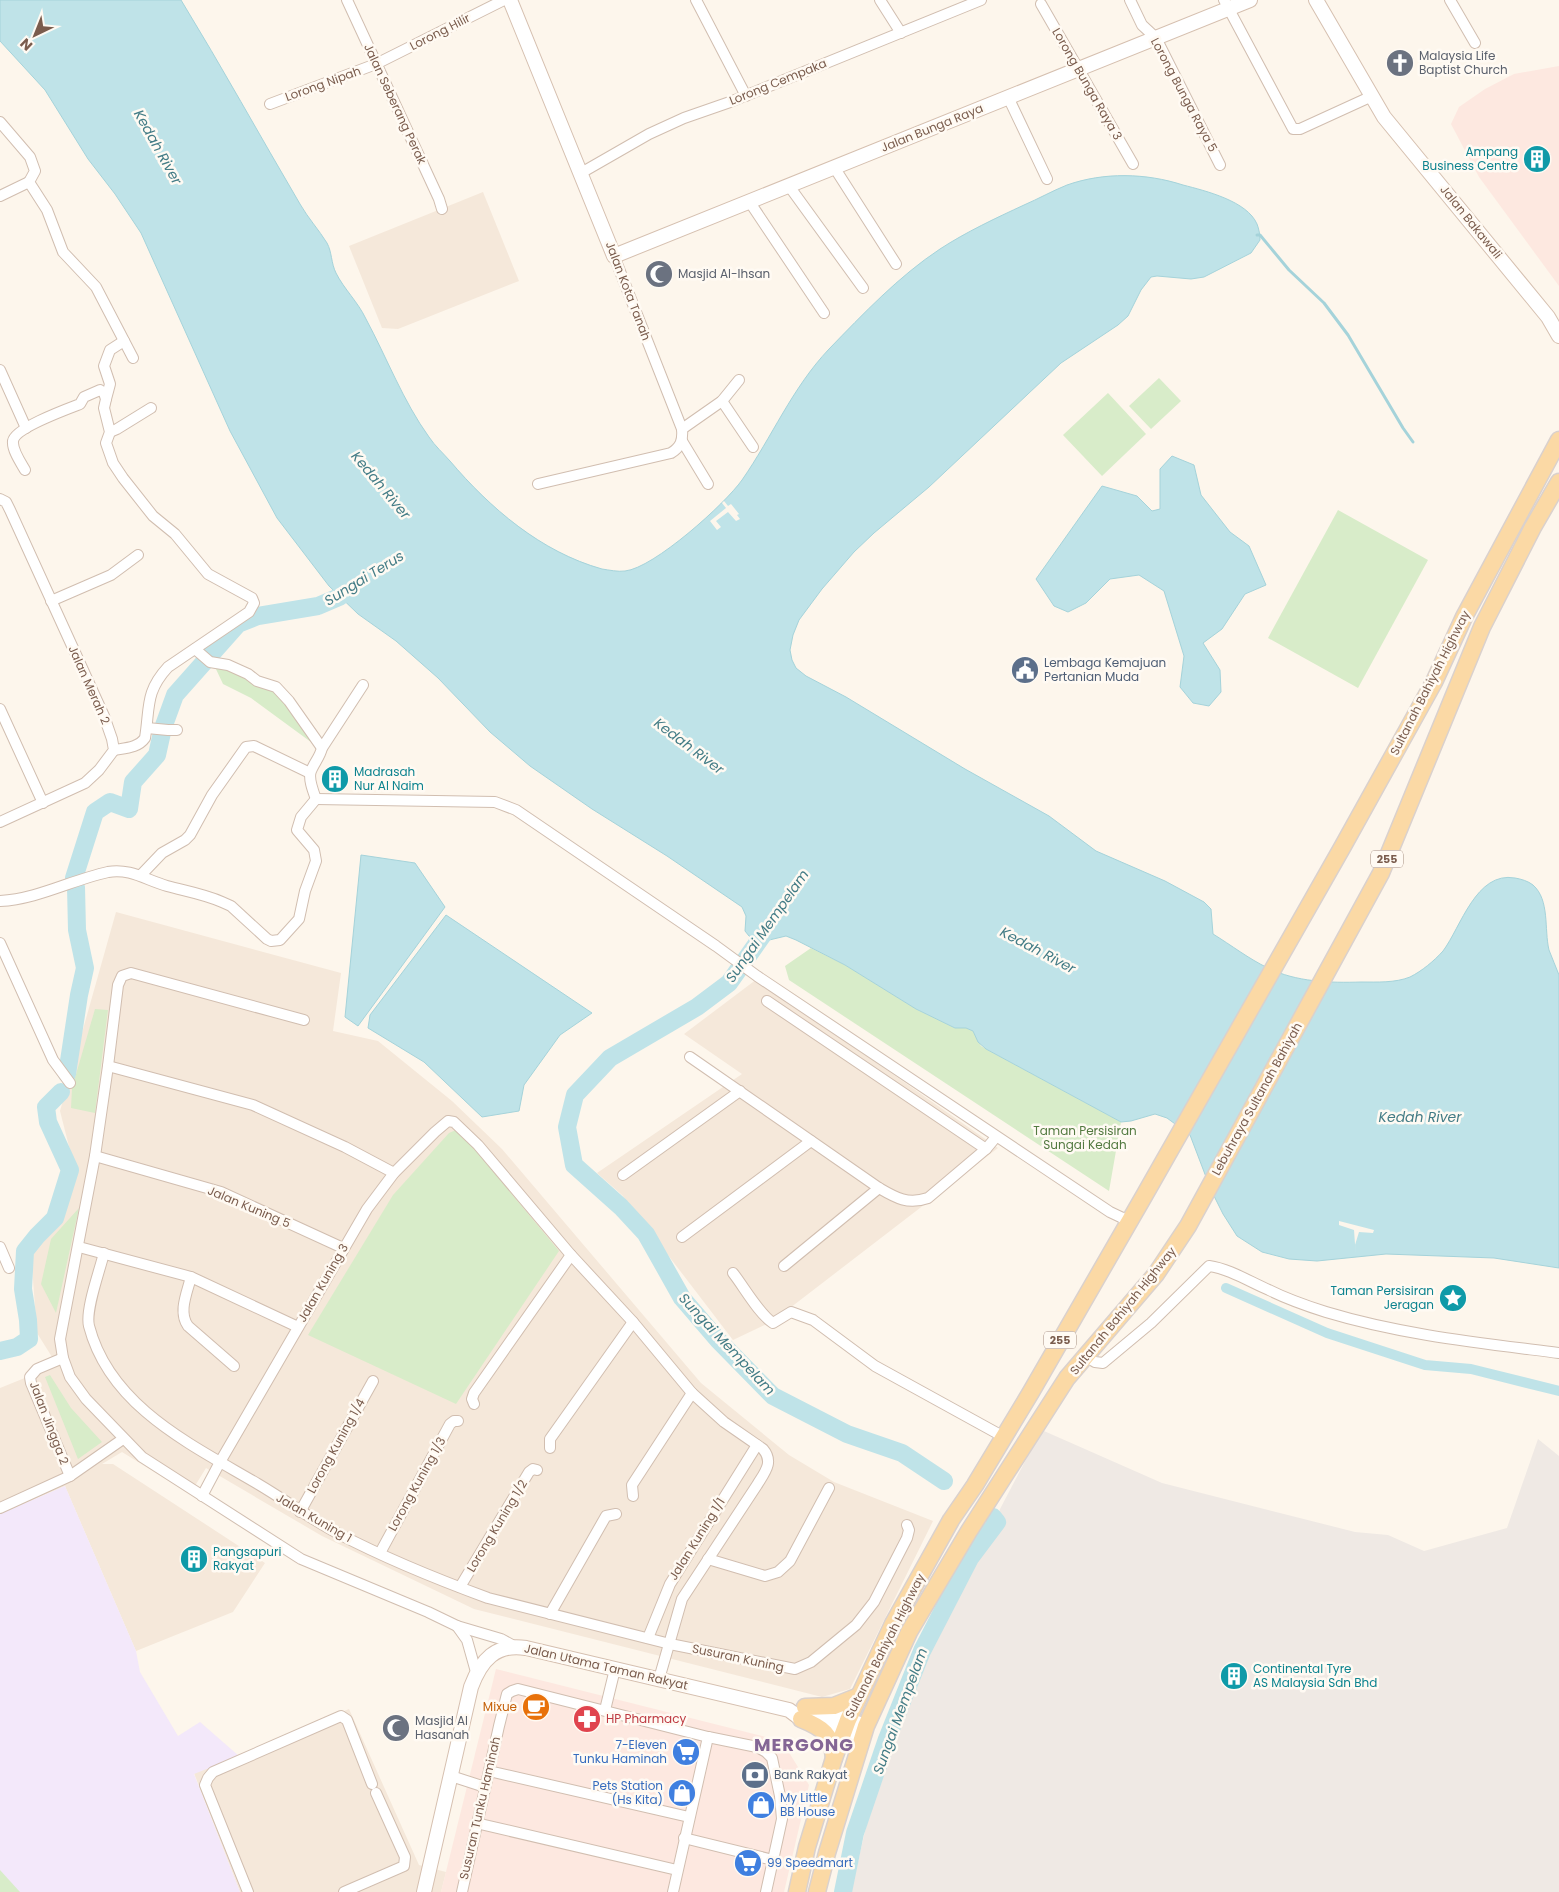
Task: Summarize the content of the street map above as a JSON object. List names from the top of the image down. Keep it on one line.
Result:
{"streets":{"main road":["Sultanah Bahiyah Highway","255","Lebuhraya Sultanah Bahiyah"],"street":["Lorong Hilir","Lorong Cempaka","Lorong Nipah","Lorong Bunga Raya 3","Lorong Bunga Raya 5","Jalan Seberang Perak","Jalan Bunga Raya","Jalan Bakawali","Jalan Kota Tanah","Jalan Merah 2","Jalan Kuning 5","Jalan Kuning 3","Jalan Jingga 2","Lorong Kuning 1/4","Lorong Kuning 1/3","Jalan Kuning 1","Lorong Kuning 1/2","Jalan Kuning 1/1","Susuran Kuning","Jalan Utama Taman Rakyat","Susuran Tunku Haminah"]},"crossings":[["Lorong Hilir","Lorong Nipah"],["Lorong Hilir","Jalan Seberang Perak"],["Lorong Cempaka","Jalan Kota Tanah"],["Lorong Nipah","Jalan Seberang Perak"],["Lorong Bunga Raya 3","Jalan Bunga Raya"],["Lorong Bunga Raya 5","Jalan Bunga Raya"],["Jalan Bunga Raya","Jalan Kota Tanah"],["Sultanah Bahiyah Highway","255"],["Sultanah Bahiyah Highway","Lebuhraya Sultanah Bahiyah"],["Sultanah Bahiyah Highway","Jalan Utama Taman Rakyat"],["Jalan Kuning 5","Jalan Kuning 3"],["Jalan Kuning 3","Jalan Kuning 1"],["Lorong Kuning 1/4","Jalan Kuning 1"],["Lorong Kuning 1/3","Jalan Kuning 1"],["Jalan Kuning 1","Lorong Kuning 1/2"],["Jalan Kuning 1","Jalan Kuning 1/1"],["Jalan Kuning 1","Susuran Kuning"]],"districts":["MERGONG"],"water":["Kedah River","Sungai Terus","Sungai Mempelam"],"parks":["Taman Persisiran Sungai Kedah"],"places":{"church":["Malaysia Life Baptist Church"],"building":["Ampang Business Centre","Madrasah Nur Al Naim","Pangsapuri Rakyat","Continental Tyre AS Malaysia Sdn Bhd"],"mosque":["Masjid Al-Ihsan","Masjid Al Hasanah"],"public building":["Lembaga Kemajuan Pertanian Muda"],"place":["Taman Persisiran Jeragan"],"cafe":["Mixue"],"pharmacy":["HP Pharmacy"],"supermarket":["7-Eleven Tunku Haminah","99 Speedmart"],"bank":["Bank Rakyat"],"shop":["Pets Station (Hs Kita)","My Little BB House"]},"north":"bottom left"}
